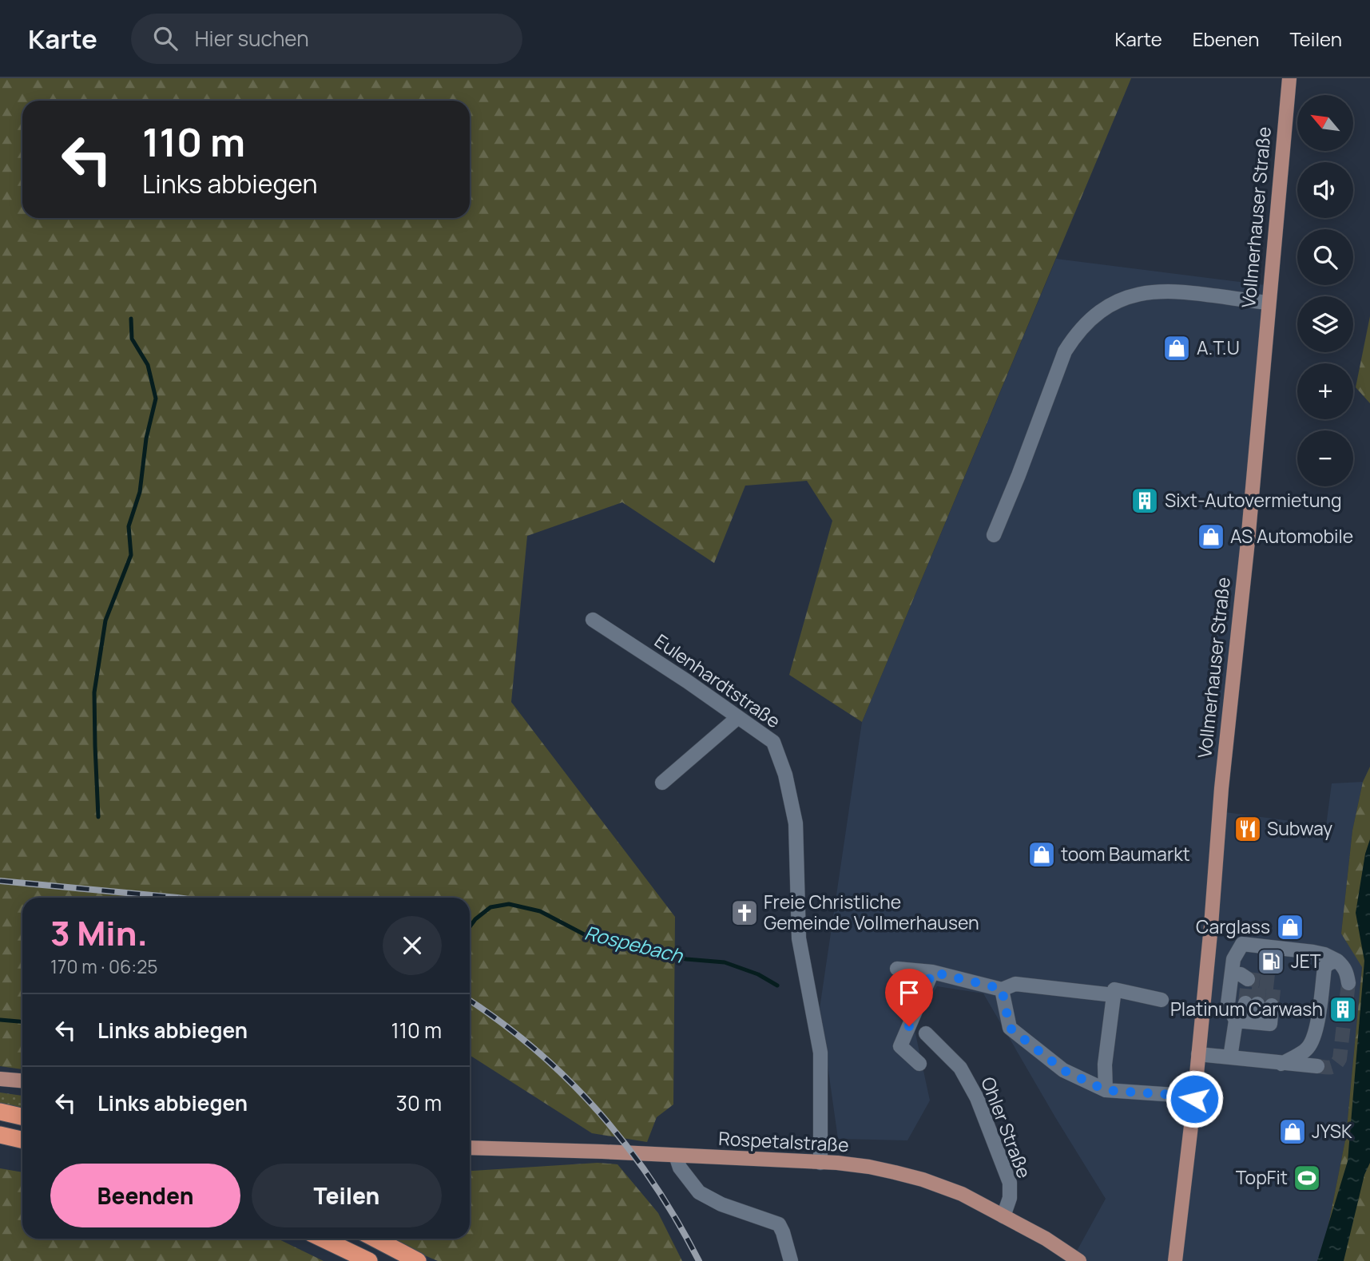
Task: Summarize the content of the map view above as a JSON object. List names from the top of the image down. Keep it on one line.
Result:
{"streets":{"main road":["Vollmerhauser Straße","Rospetalstraße"],"street":["Eulenhardtstraße","Ohler Straße"]},"crossings":[["Eulenhardtstraße","Rospetalstraße"],["Ohler Straße","Rospetalstraße"]],"water":["Rospebach"],"places":{"shop":["A.T.U","AS Automobile","toom Baumarkt","Carglass","JYSK"],"building":["Sixt-Autovermietung","Platinum Carwash"],"restaurant":["Subway"],"church":["Freie Christliche Gemeinde Vollmerhausen"],"fuel station":["JET"],"sports":["TopFit"]},"north":"top left","page":{"header":"Karte","search":"Hier suchen","nav":["Karte","Ebenen","Teilen"],"map_buttons":["+","−"],"turn":["110 m","Links abbiegen"],"heading":["3 Min.","170 m · 06:25"],"list":[{"name":"Links abbiegen","value":"110 m"},{"name":"Links abbiegen","value":"30 m"}],"buttons":["Beenden","Teilen"]}}
